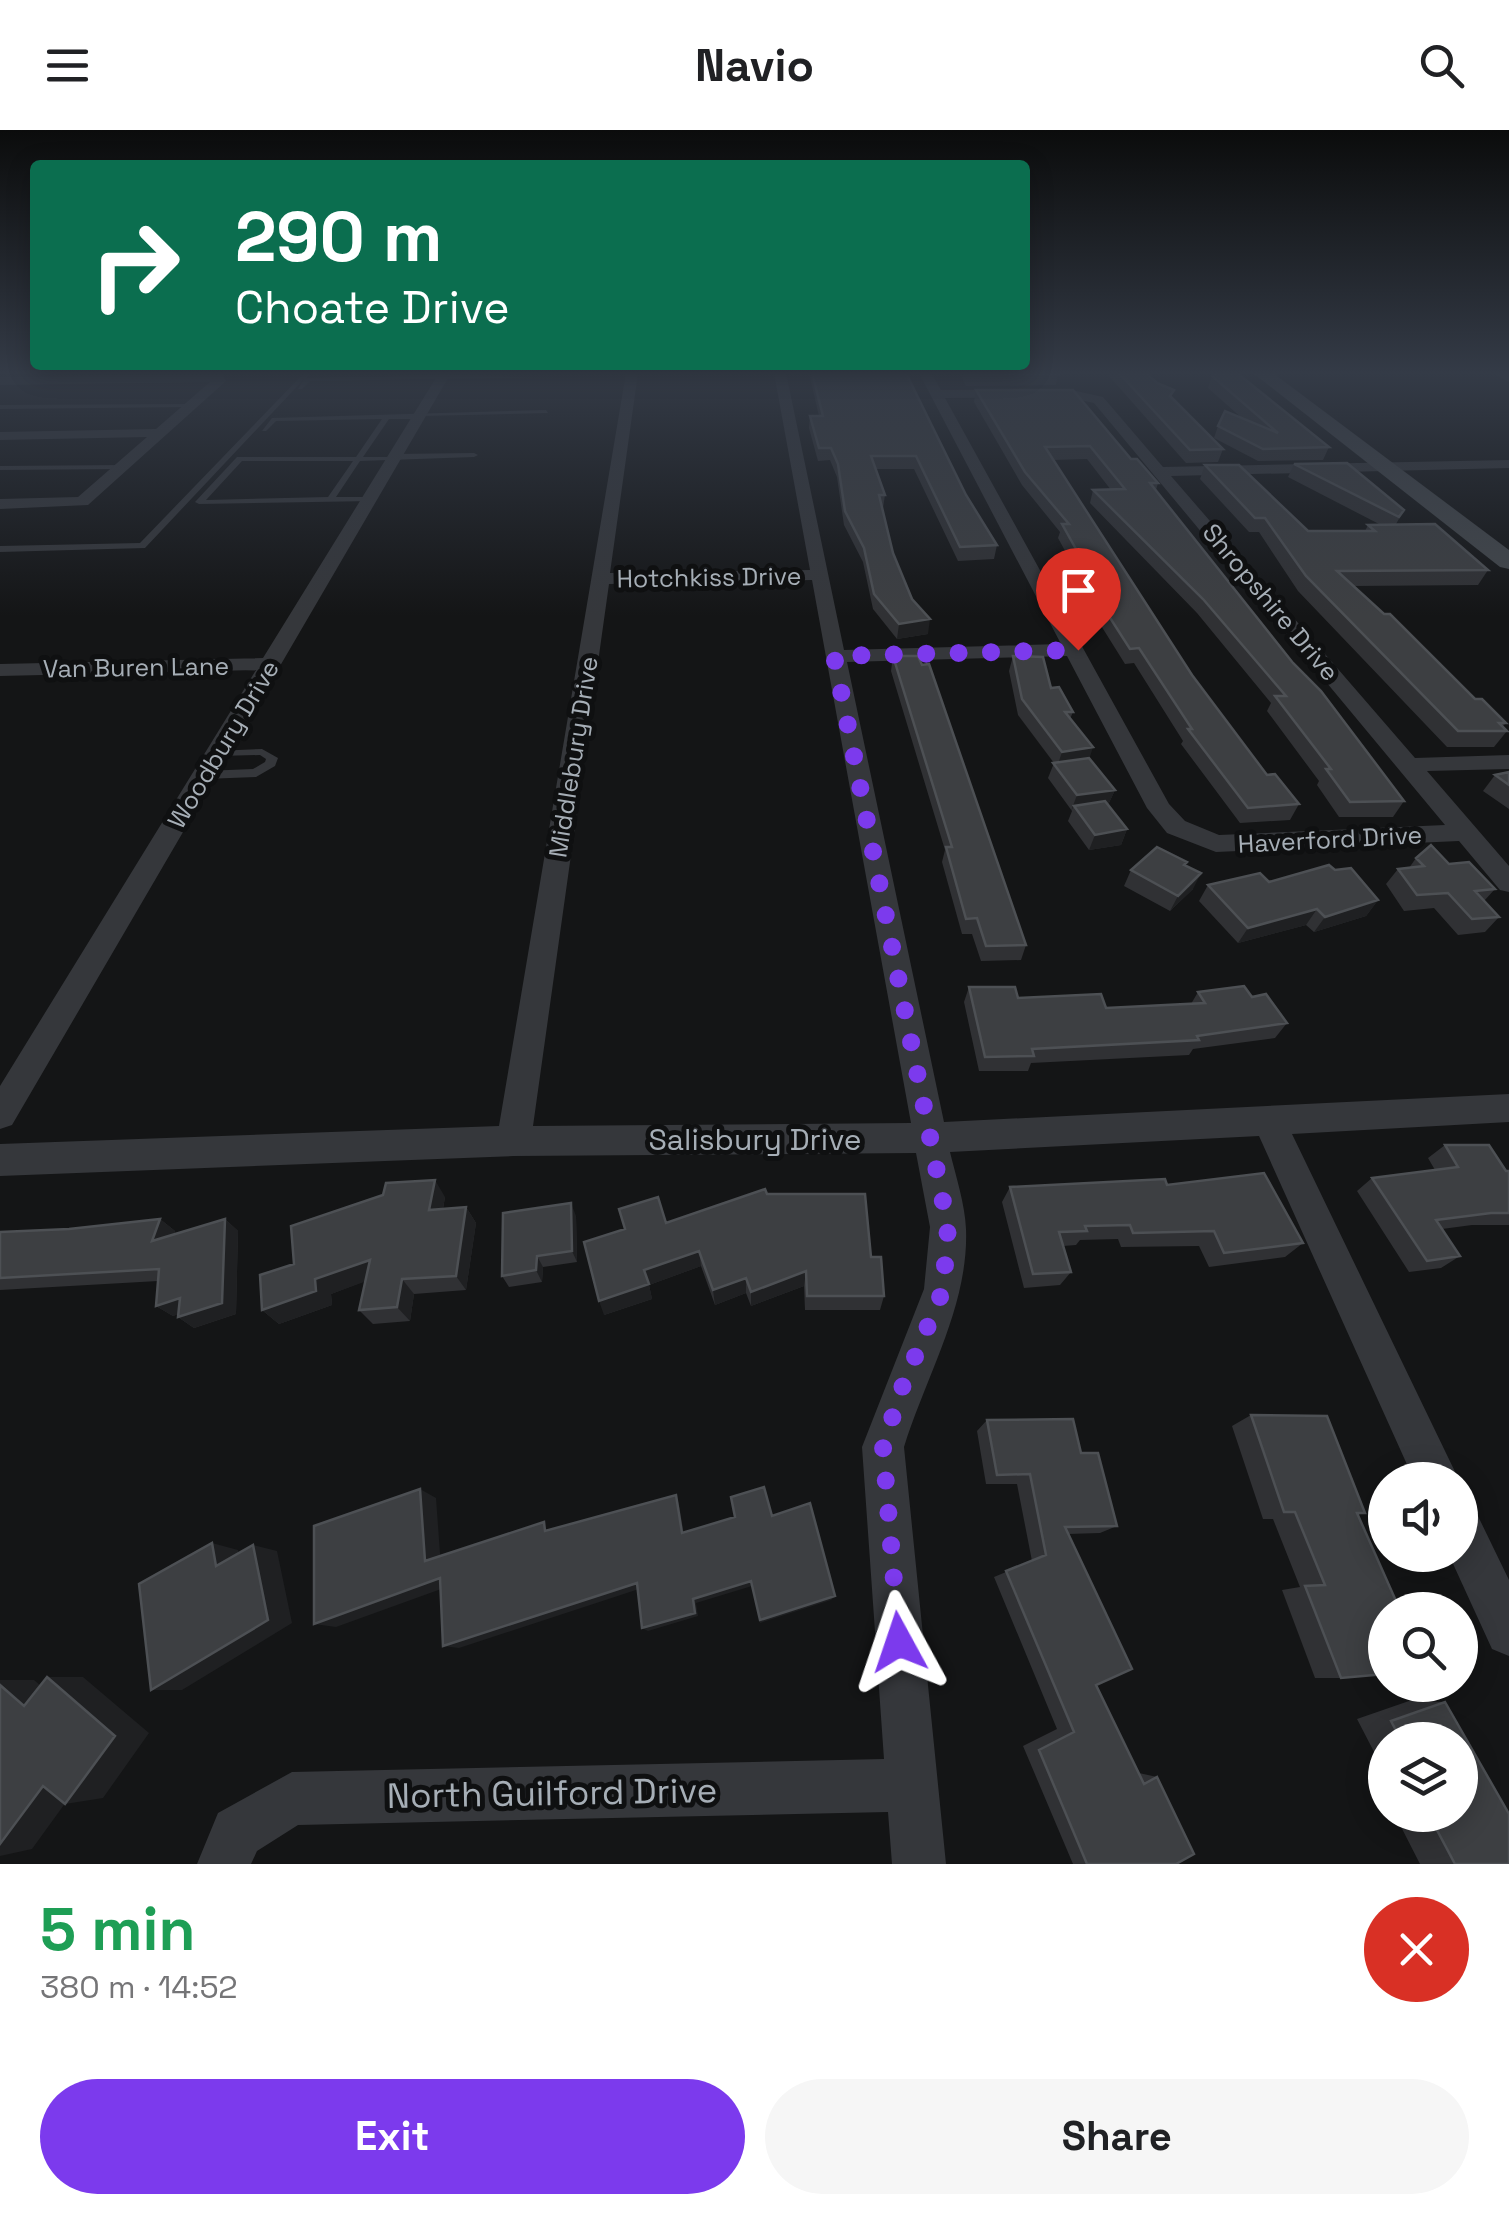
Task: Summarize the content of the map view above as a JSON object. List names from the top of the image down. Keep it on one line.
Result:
{"streets":{"street":["Hotchkiss Drive","Shropshire Drive","Van Buren Lane","Woodbury Drive","Middlebury Drive","Haverford Drive","Salisbury Drive","North Guilford Drive"]},"crossings":[["Hotchkiss Drive","Middlebury Drive"],["Shropshire Drive","Haverford Drive"],["Van Buren Lane","Woodbury Drive"],["Middlebury Drive","Salisbury Drive"]],"page":{"header":"Navio","turn":["290 m","Choate Drive"],"heading":["5 min","380 m · 14:52"],"buttons":["Exit","Share"]}}
